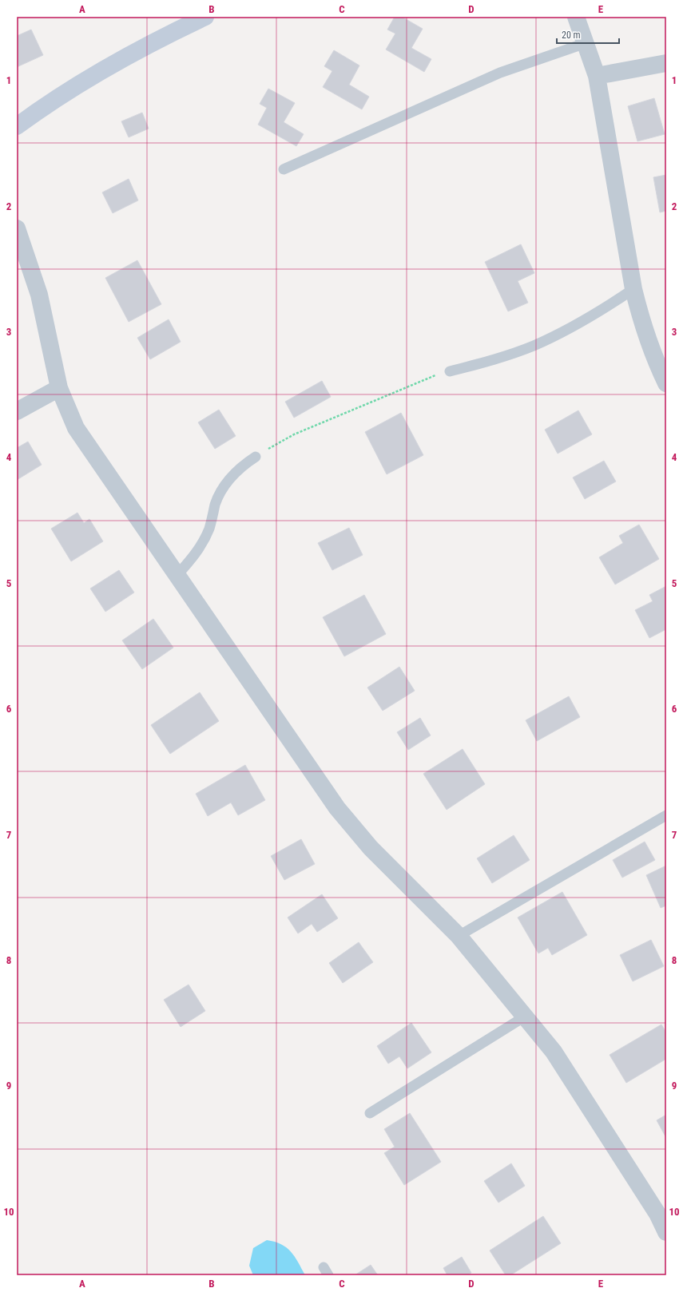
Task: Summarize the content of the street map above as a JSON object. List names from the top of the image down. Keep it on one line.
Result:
{"scale_bar":"20 m","grid":{"columns":["A","B","C","D","E"],"rows":["1","2","3","4","5","6","7","8","9","10"]}}
